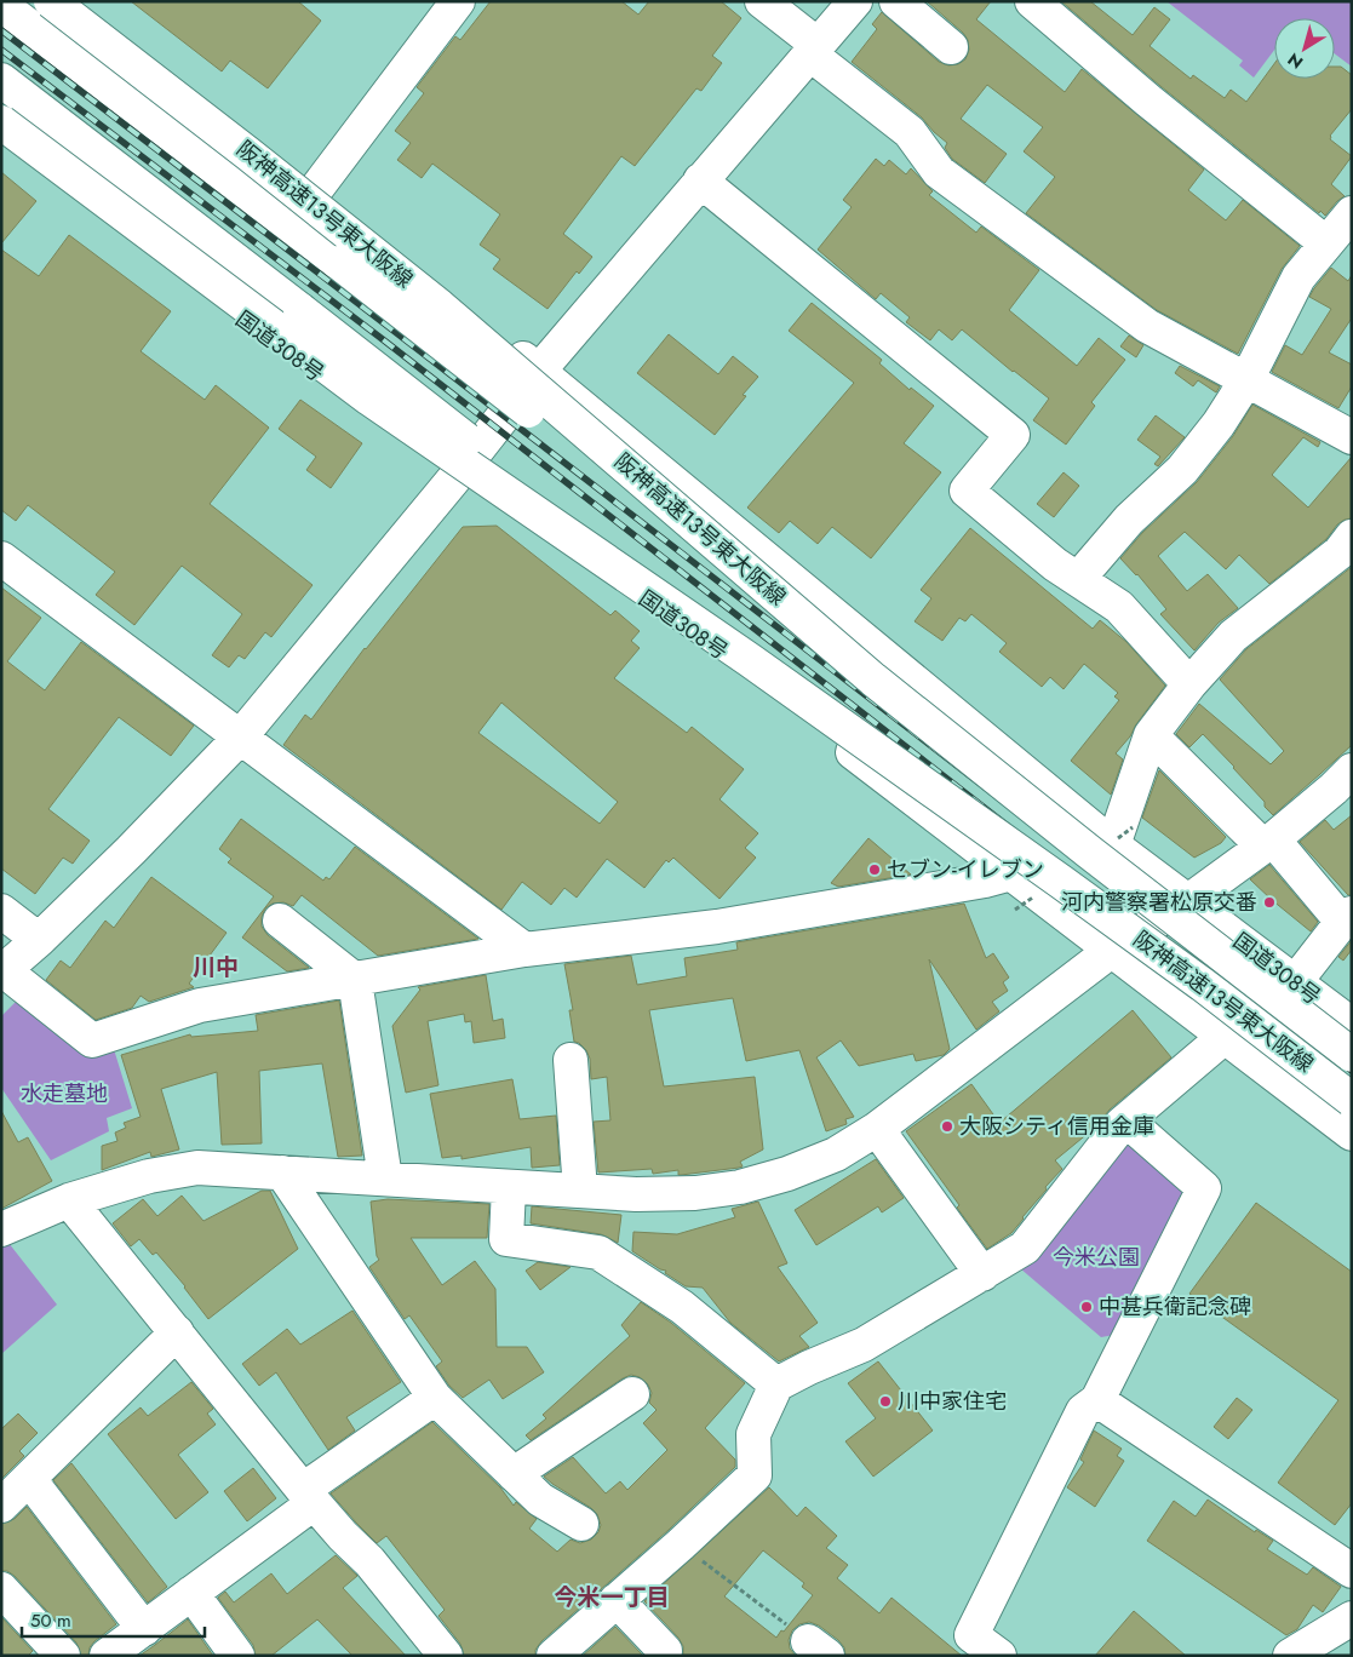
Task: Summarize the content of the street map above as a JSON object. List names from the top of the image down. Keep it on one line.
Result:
{"streets":{"main road":["阪神高速13号東大阪線","国道308号"]},"districts":["川中","今米一丁目"],"parks":["水走墓地","今米公園"],"places":["セブン-イレブン","河内警察署松原交番","大阪シティ信用金庫","中甚兵衛記念碑","川中家住宅"],"scale_bar":"50 m","north":"bottom left"}
